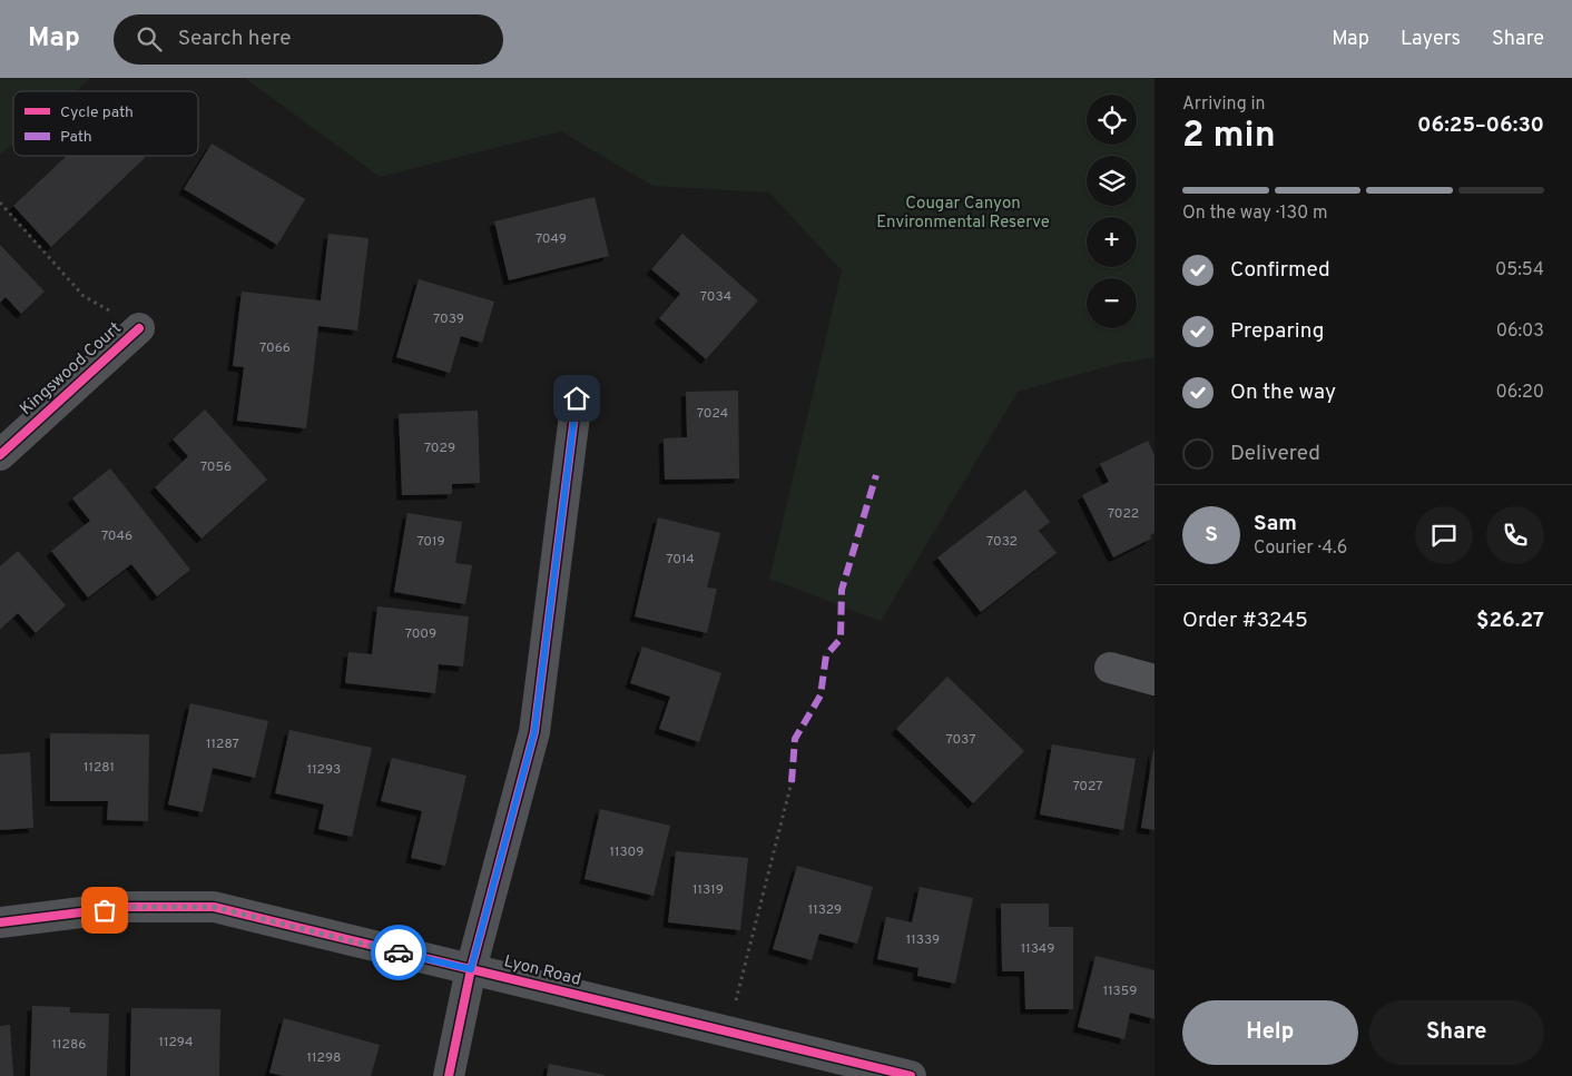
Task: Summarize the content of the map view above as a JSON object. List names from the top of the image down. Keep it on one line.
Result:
{"streets":{"street":["Kingswood Court","Lyon Road"]},"parks":["Cougar Canyon Environmental Reserve"],"house_numbers":["7049","7034","7039","7066","7024","7029","7056","7022","7046","7019","7032","7014","7009","7037","11287","11281","11293","7027","11309","11319","11329","11339","11349","11359","11294","11286","11298"],"legend":["Cycle path","Path"],"page":{"header":"Map","search":"Search here","nav":["Map","Layers","Share"],"heading":["2 min","Arriving in","06:25–06:30"],"panel":["Sam","Courier · 4.6","Order #3245","$26.27"],"map_buttons":["+","−"],"bar":"On the way · 130 m","list":[["Confirmed","05:54"],["Preparing","06:03"],["On the way","06:20"],"Delivered"],"round":"S","buttons":["Help","Share"]}}
